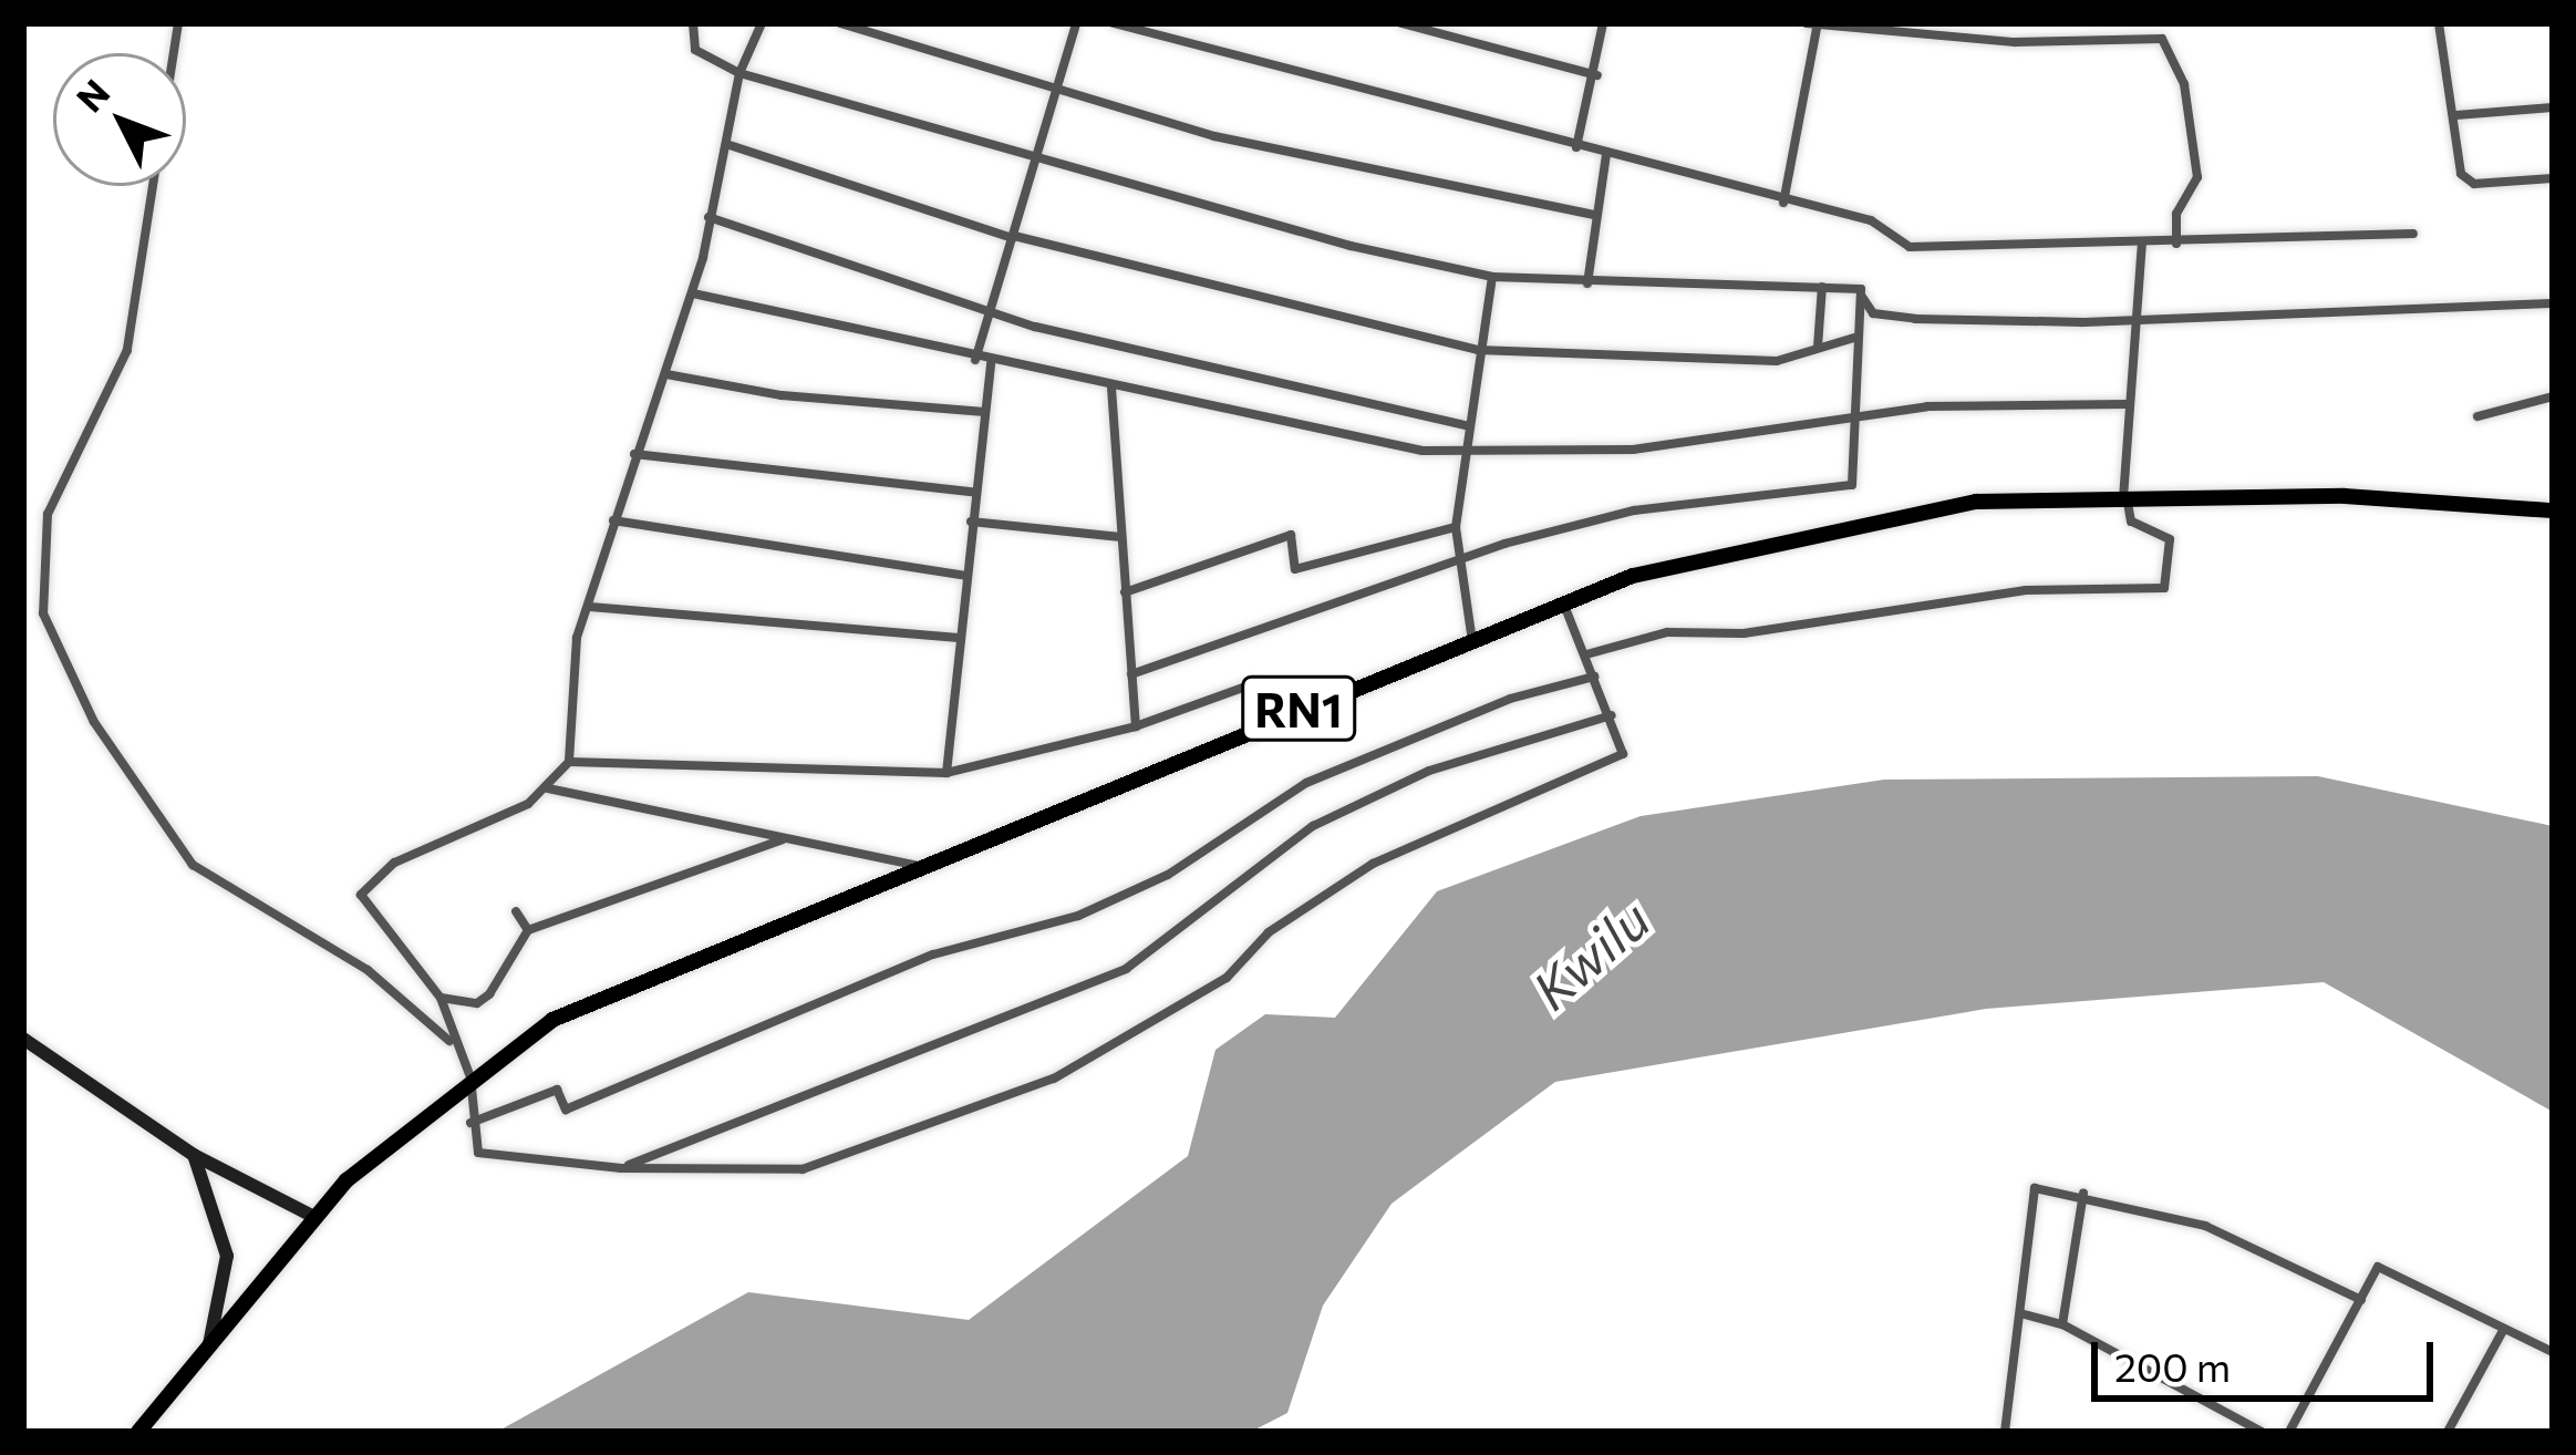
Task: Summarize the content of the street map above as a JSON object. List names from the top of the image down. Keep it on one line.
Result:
{"streets":{"highway":["RN1"]},"water":["Kwilu"],"scale_bar":"200 m","north":"top left"}
